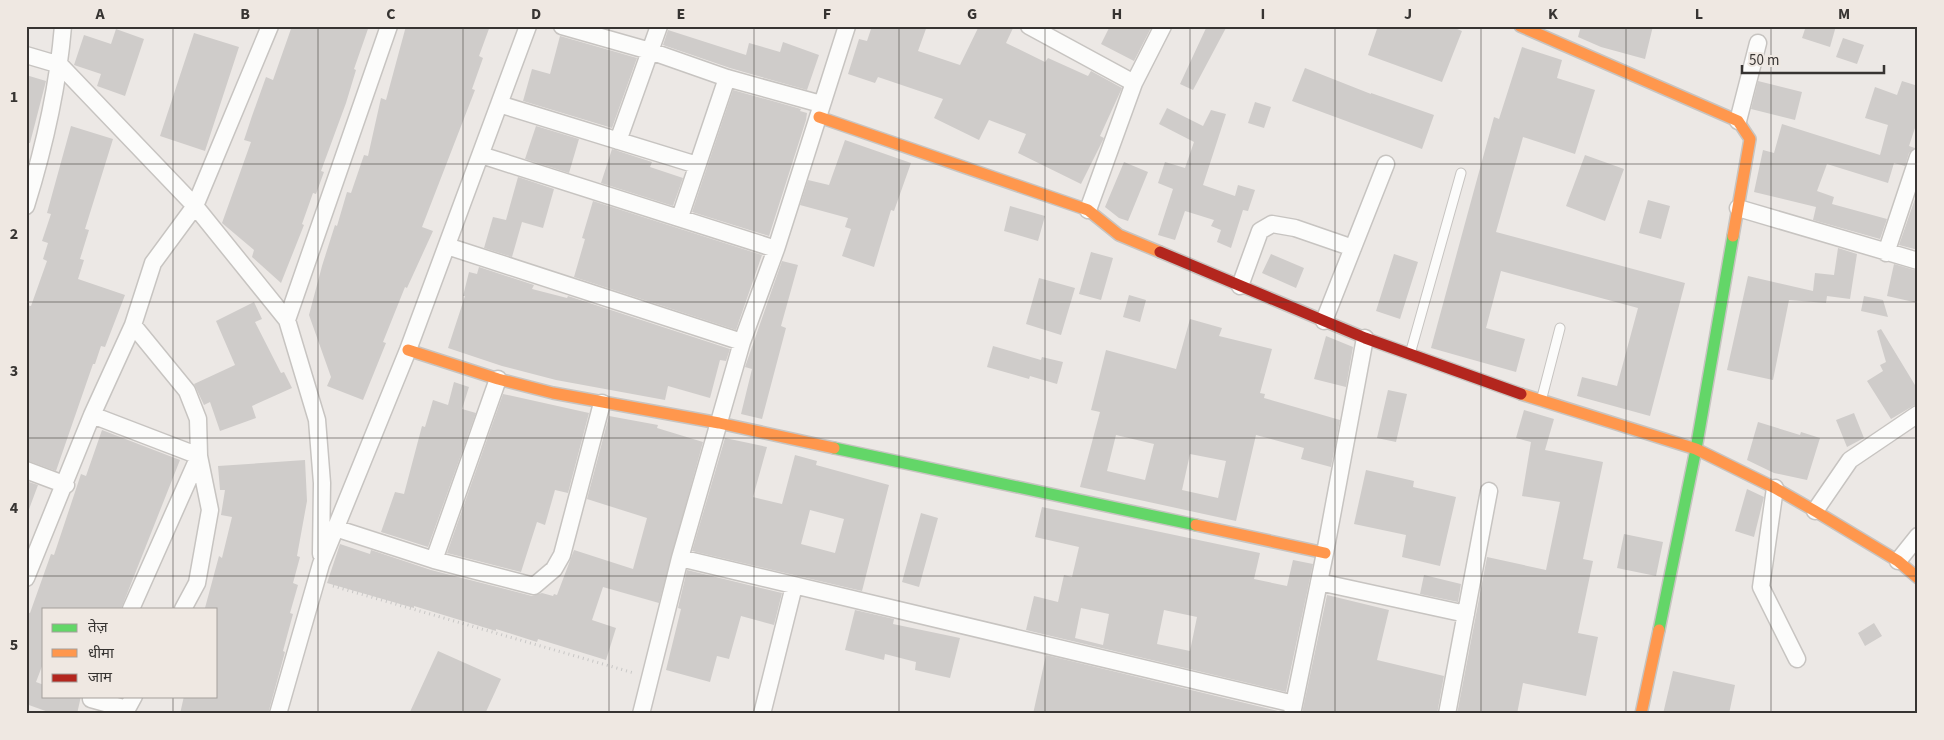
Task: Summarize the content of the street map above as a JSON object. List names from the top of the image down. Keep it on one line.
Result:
{"legend":["तेज़","धीमा","जाम"],"scale_bar":"50 m","grid":{"columns":["A","B","C","D","E","F","G","H","I","J","K","L","M"],"rows":["1","2","3","4","5"]}}
